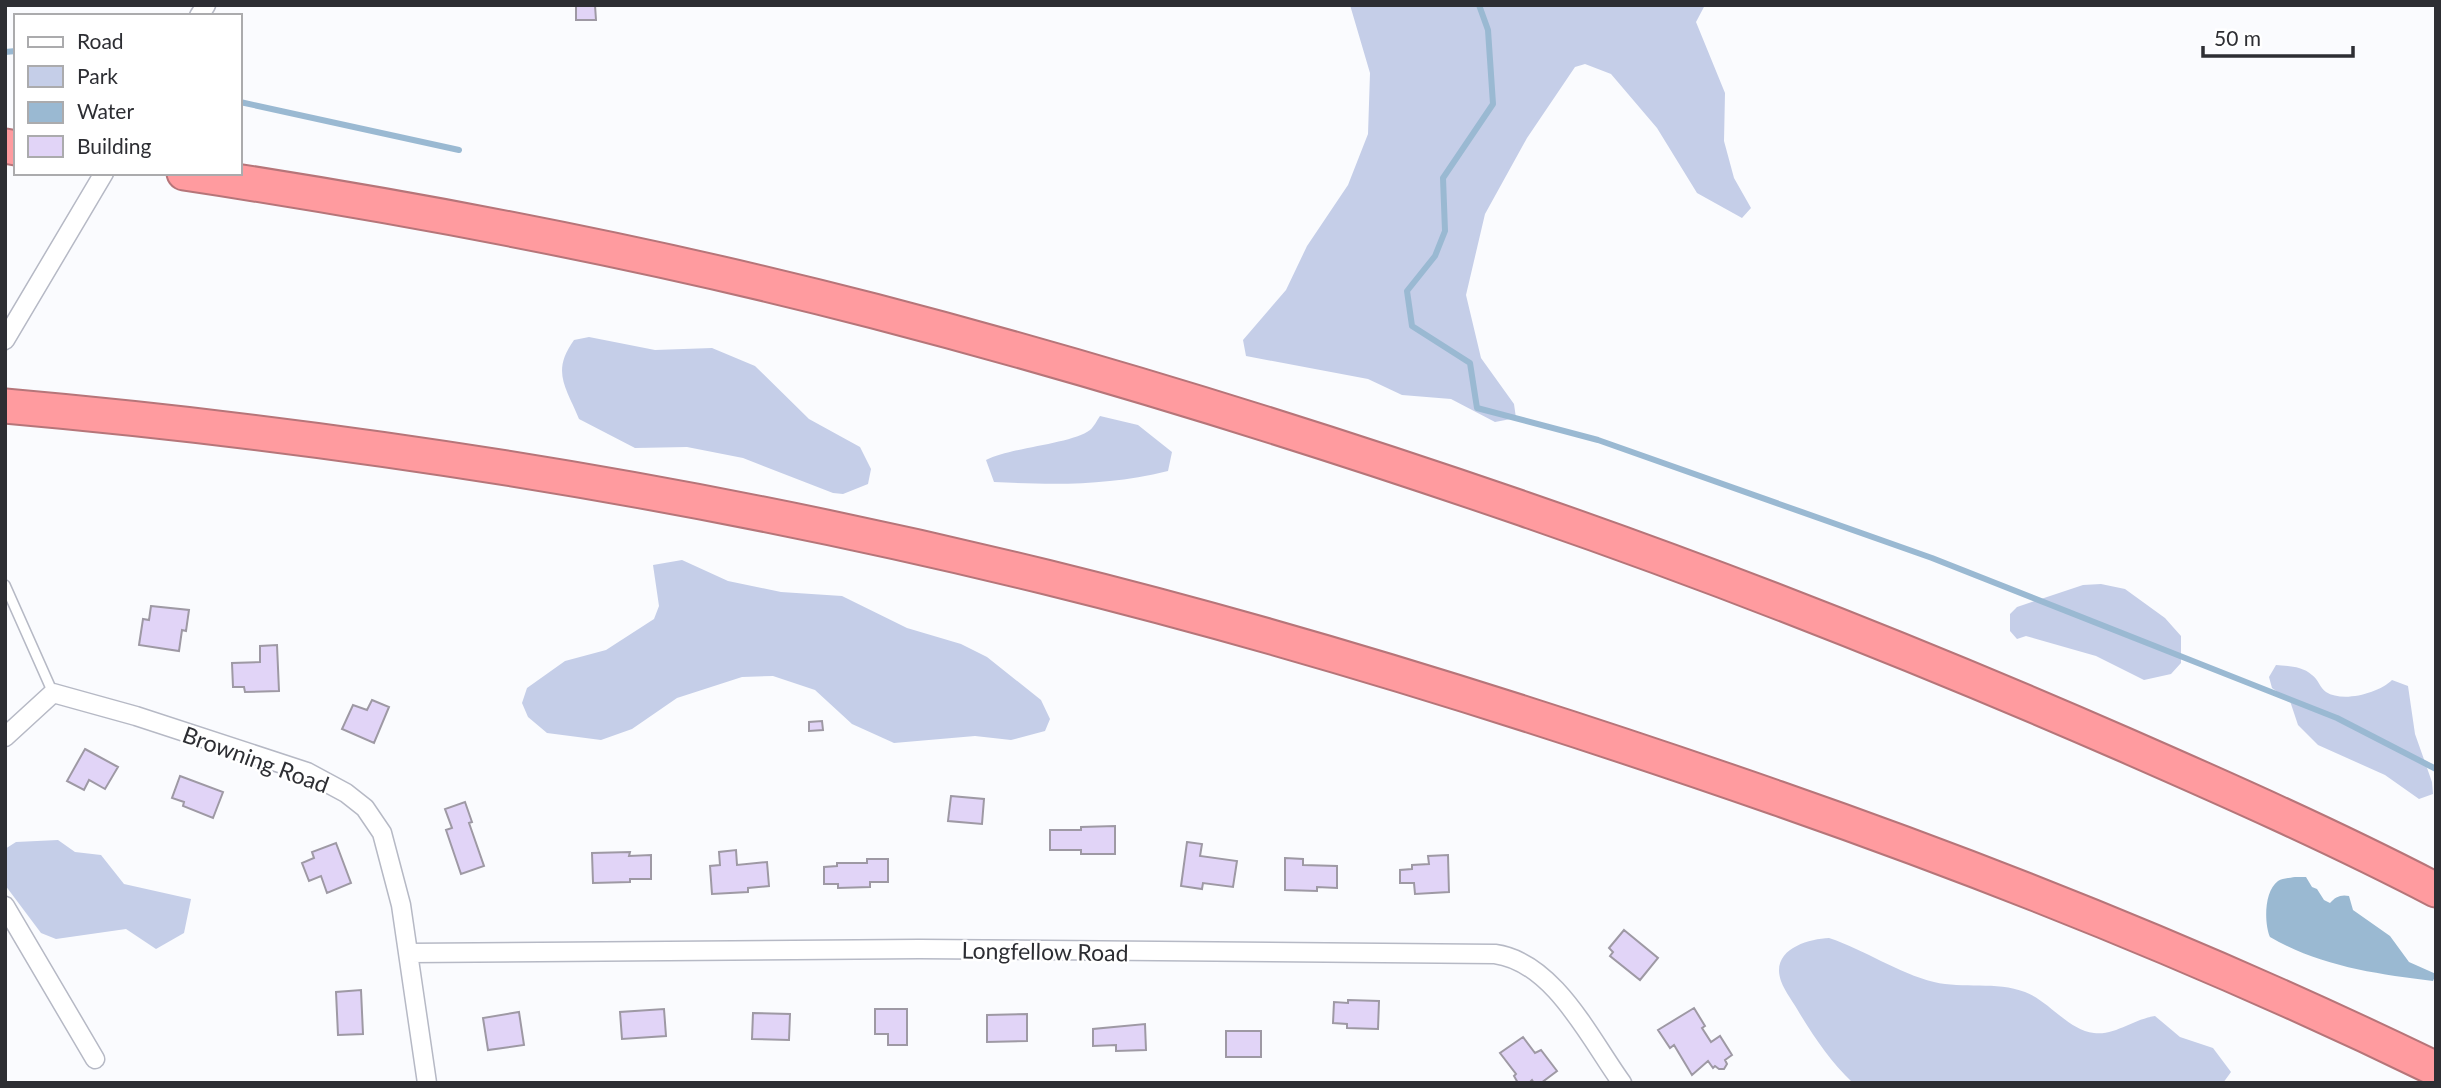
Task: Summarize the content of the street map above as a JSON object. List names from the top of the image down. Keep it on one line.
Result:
{"streets":{"street":["Browning Road","Longfellow Road"]},"crossings":[["Browning Road","Longfellow Road"]],"legend":["Road","Park","Water","Building"],"scale_bar":"50 m"}
